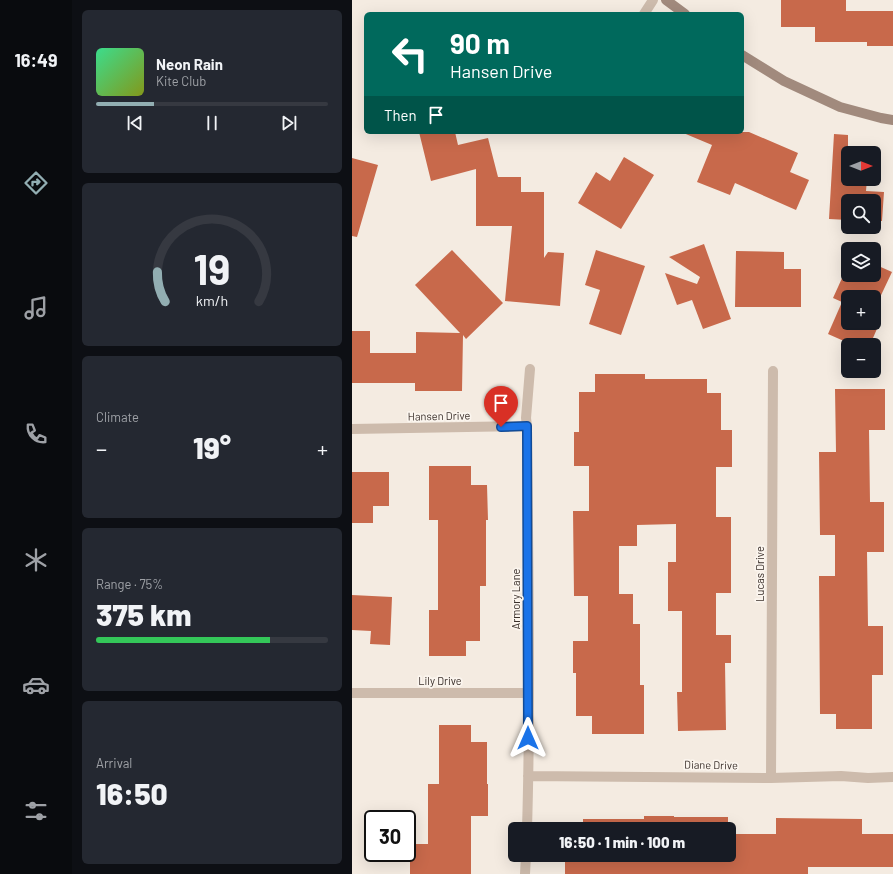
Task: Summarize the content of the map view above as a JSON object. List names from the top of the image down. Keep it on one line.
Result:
{"streets":{"street":["Hansen Drive","Lucas Drive","Armory Lane","Lily Drive","Diane Drive"]},"crossings":[["Hansen Drive","Armory Lane"],["Lucas Drive","Diane Drive"],["Armory Lane","Lily Drive"],["Armory Lane","Diane Drive"]],"north":"right","page":{"tabs":"16:49","turn":["90 m","Hansen Drive"],"song":["Neon Rain","Kite Club"],"then":"Then","map_buttons":["+","−"],"tile":["Climate",["Range · 75%","375 km"],["Arrival","16:50"]],"heat":["−","19°","+"],"limit":"30","trip":"16:50 · 1 min · 100 m","gauge":["19","km/h"]}}
